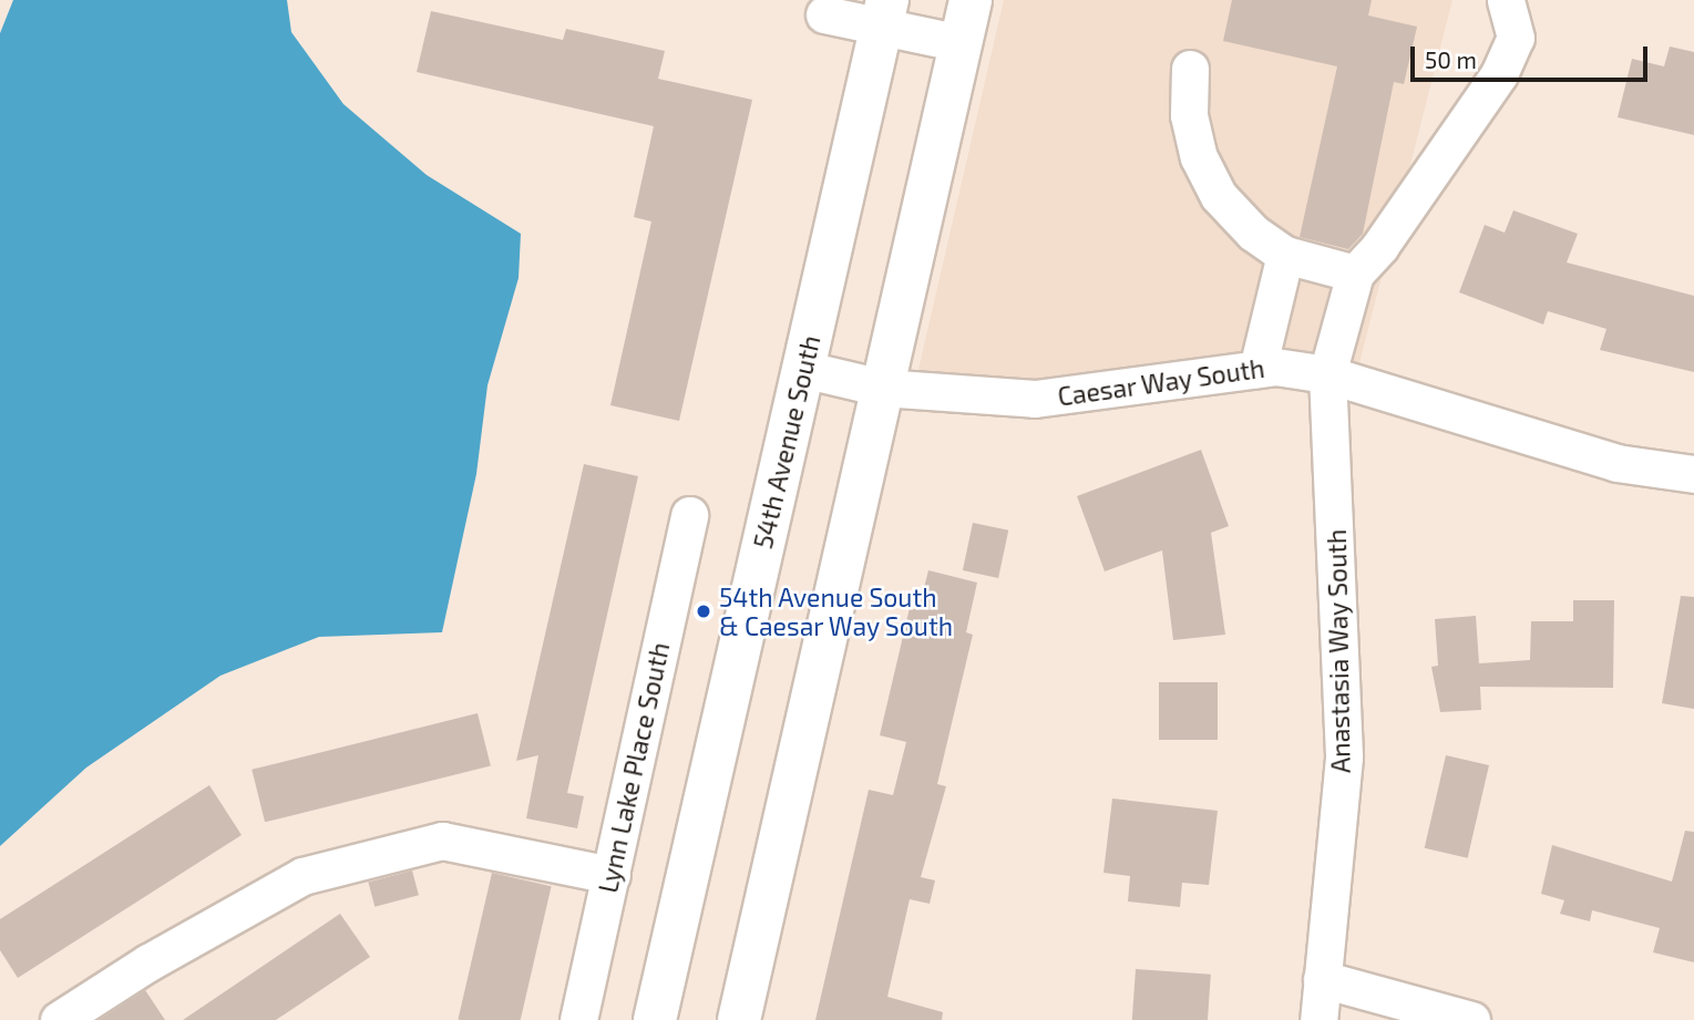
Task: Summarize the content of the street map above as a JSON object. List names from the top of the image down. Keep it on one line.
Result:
{"streets":{"main road":["54th Avenue South"],"street":["Caesar Way South","Anastasia Way South","Lynn Lake Place South"]},"crossings":[["Caesar Way South","54th Avenue South"],["Caesar Way South","Anastasia Way South"]],"places":["54th Avenue South & Caesar Way South"],"scale_bar":"50 m"}
